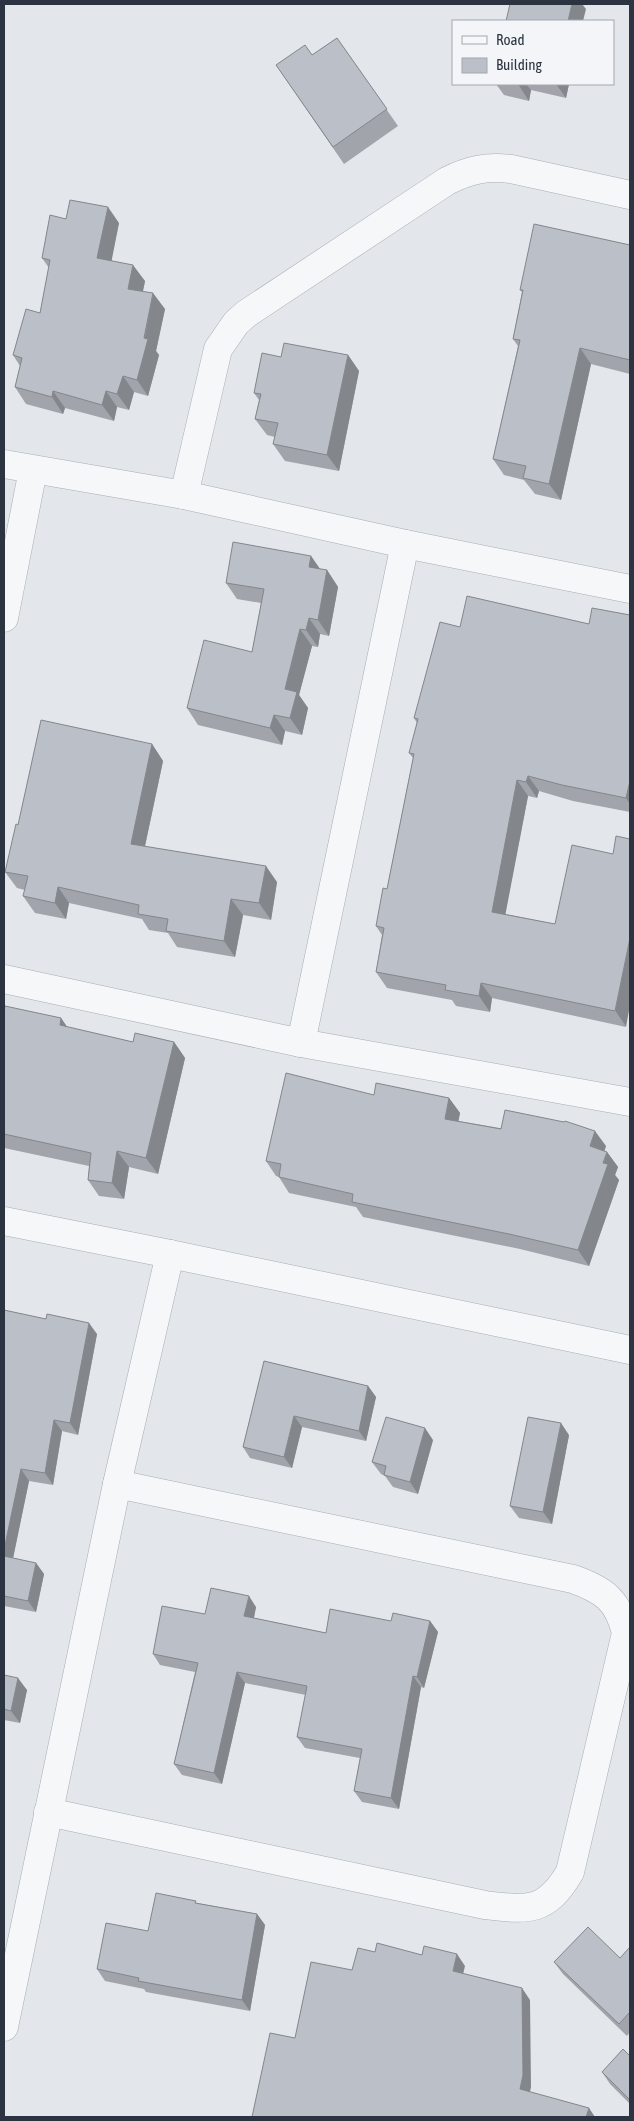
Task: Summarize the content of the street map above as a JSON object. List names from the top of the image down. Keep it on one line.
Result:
{"legend":["Road","Building"]}
